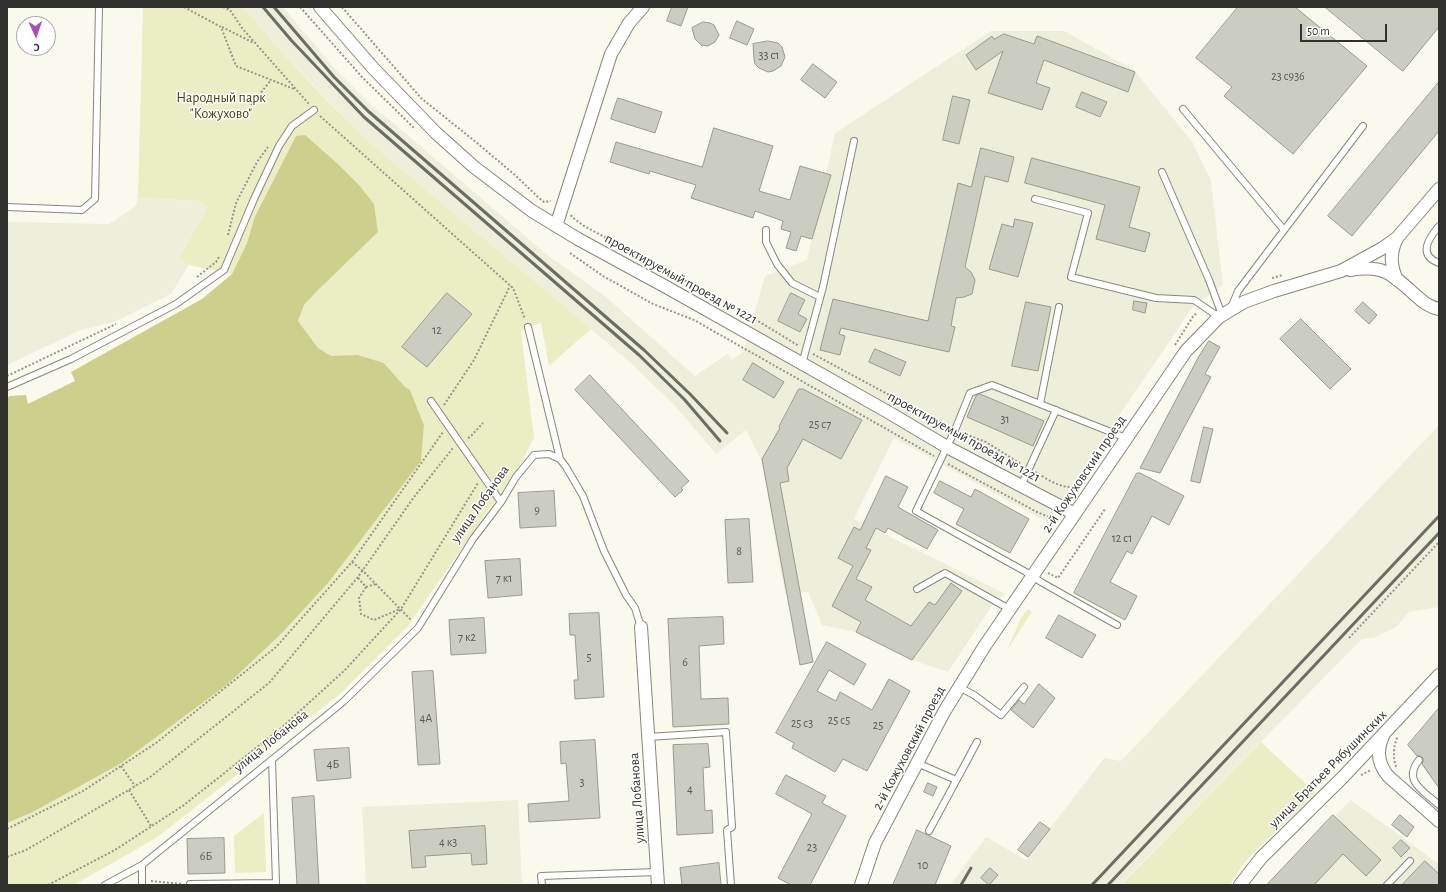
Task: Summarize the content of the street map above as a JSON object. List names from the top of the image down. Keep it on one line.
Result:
{"streets":{"street":["проектируемый проезд № 1221","2-й Кожуховский проезд","улица Лобанова","улица Братьев Рябушинских"]},"crossings":[["проектируемый проезд № 1221","2-й Кожуховский проезд"]],"parks":["Народный парк \"Кожухово\""],"house_numbers":["33 с1","23 с936","12","31","25 с7","9","12 с1","8","7 к1","7 к2","5","6","4А","25 с5","25 с3","25","4Б","3","4","4 к3","23","6Б","10"],"scale_bar":"50 m","north":"bottom"}
